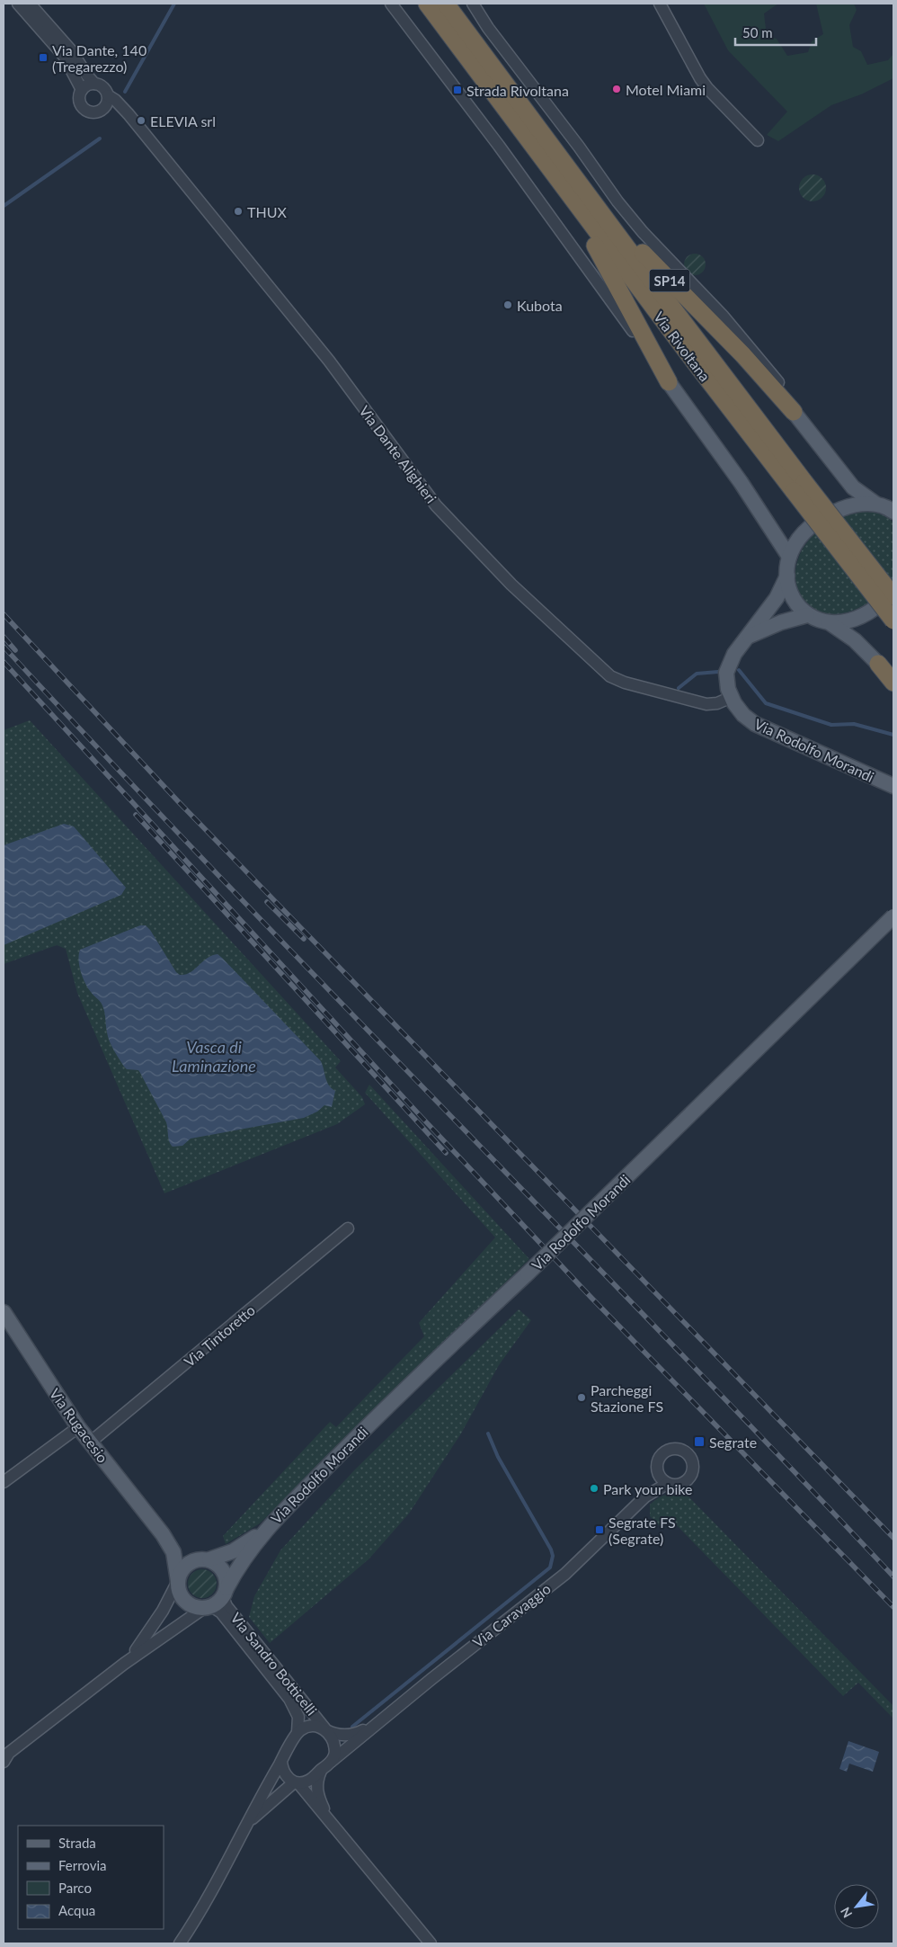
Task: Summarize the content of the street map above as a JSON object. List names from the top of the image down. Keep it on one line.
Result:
{"streets":{"highway":["SP14","Via Rivoltana"],"main road":["Via Rodolfo Morandi","Via Rugacesio"],"street":["Via Dante Alighieri","Via Tintoretto","Via Caravaggio","Via Sandro Botticelli"]},"crossings":[["SP14","Via Rivoltana"],["Via Dante Alighieri","Via Rodolfo Morandi"],["Via Rodolfo Morandi","Via Rugacesio"],["Via Rodolfo Morandi","Via Sandro Botticelli"],["Via Tintoretto","Via Rugacesio"],["Via Rugacesio","Via Sandro Botticelli"],["Via Caravaggio","Via Sandro Botticelli"]],"water":["Vasca di Laminazione"],"places":{"transit":["Via Dante, 140 (Tregarezzo)","Strada Rivoltana","Segrate","Segrate FS (Segrate)"],"other":["Motel Miami","ELEVIA srl","THUX","Kubota","Parcheggi Stazione FS","Park your bike"]},"legend":["Strada","Ferrovia","Parco","Acqua"],"scale_bar":"50 m","north":"bottom left"}
